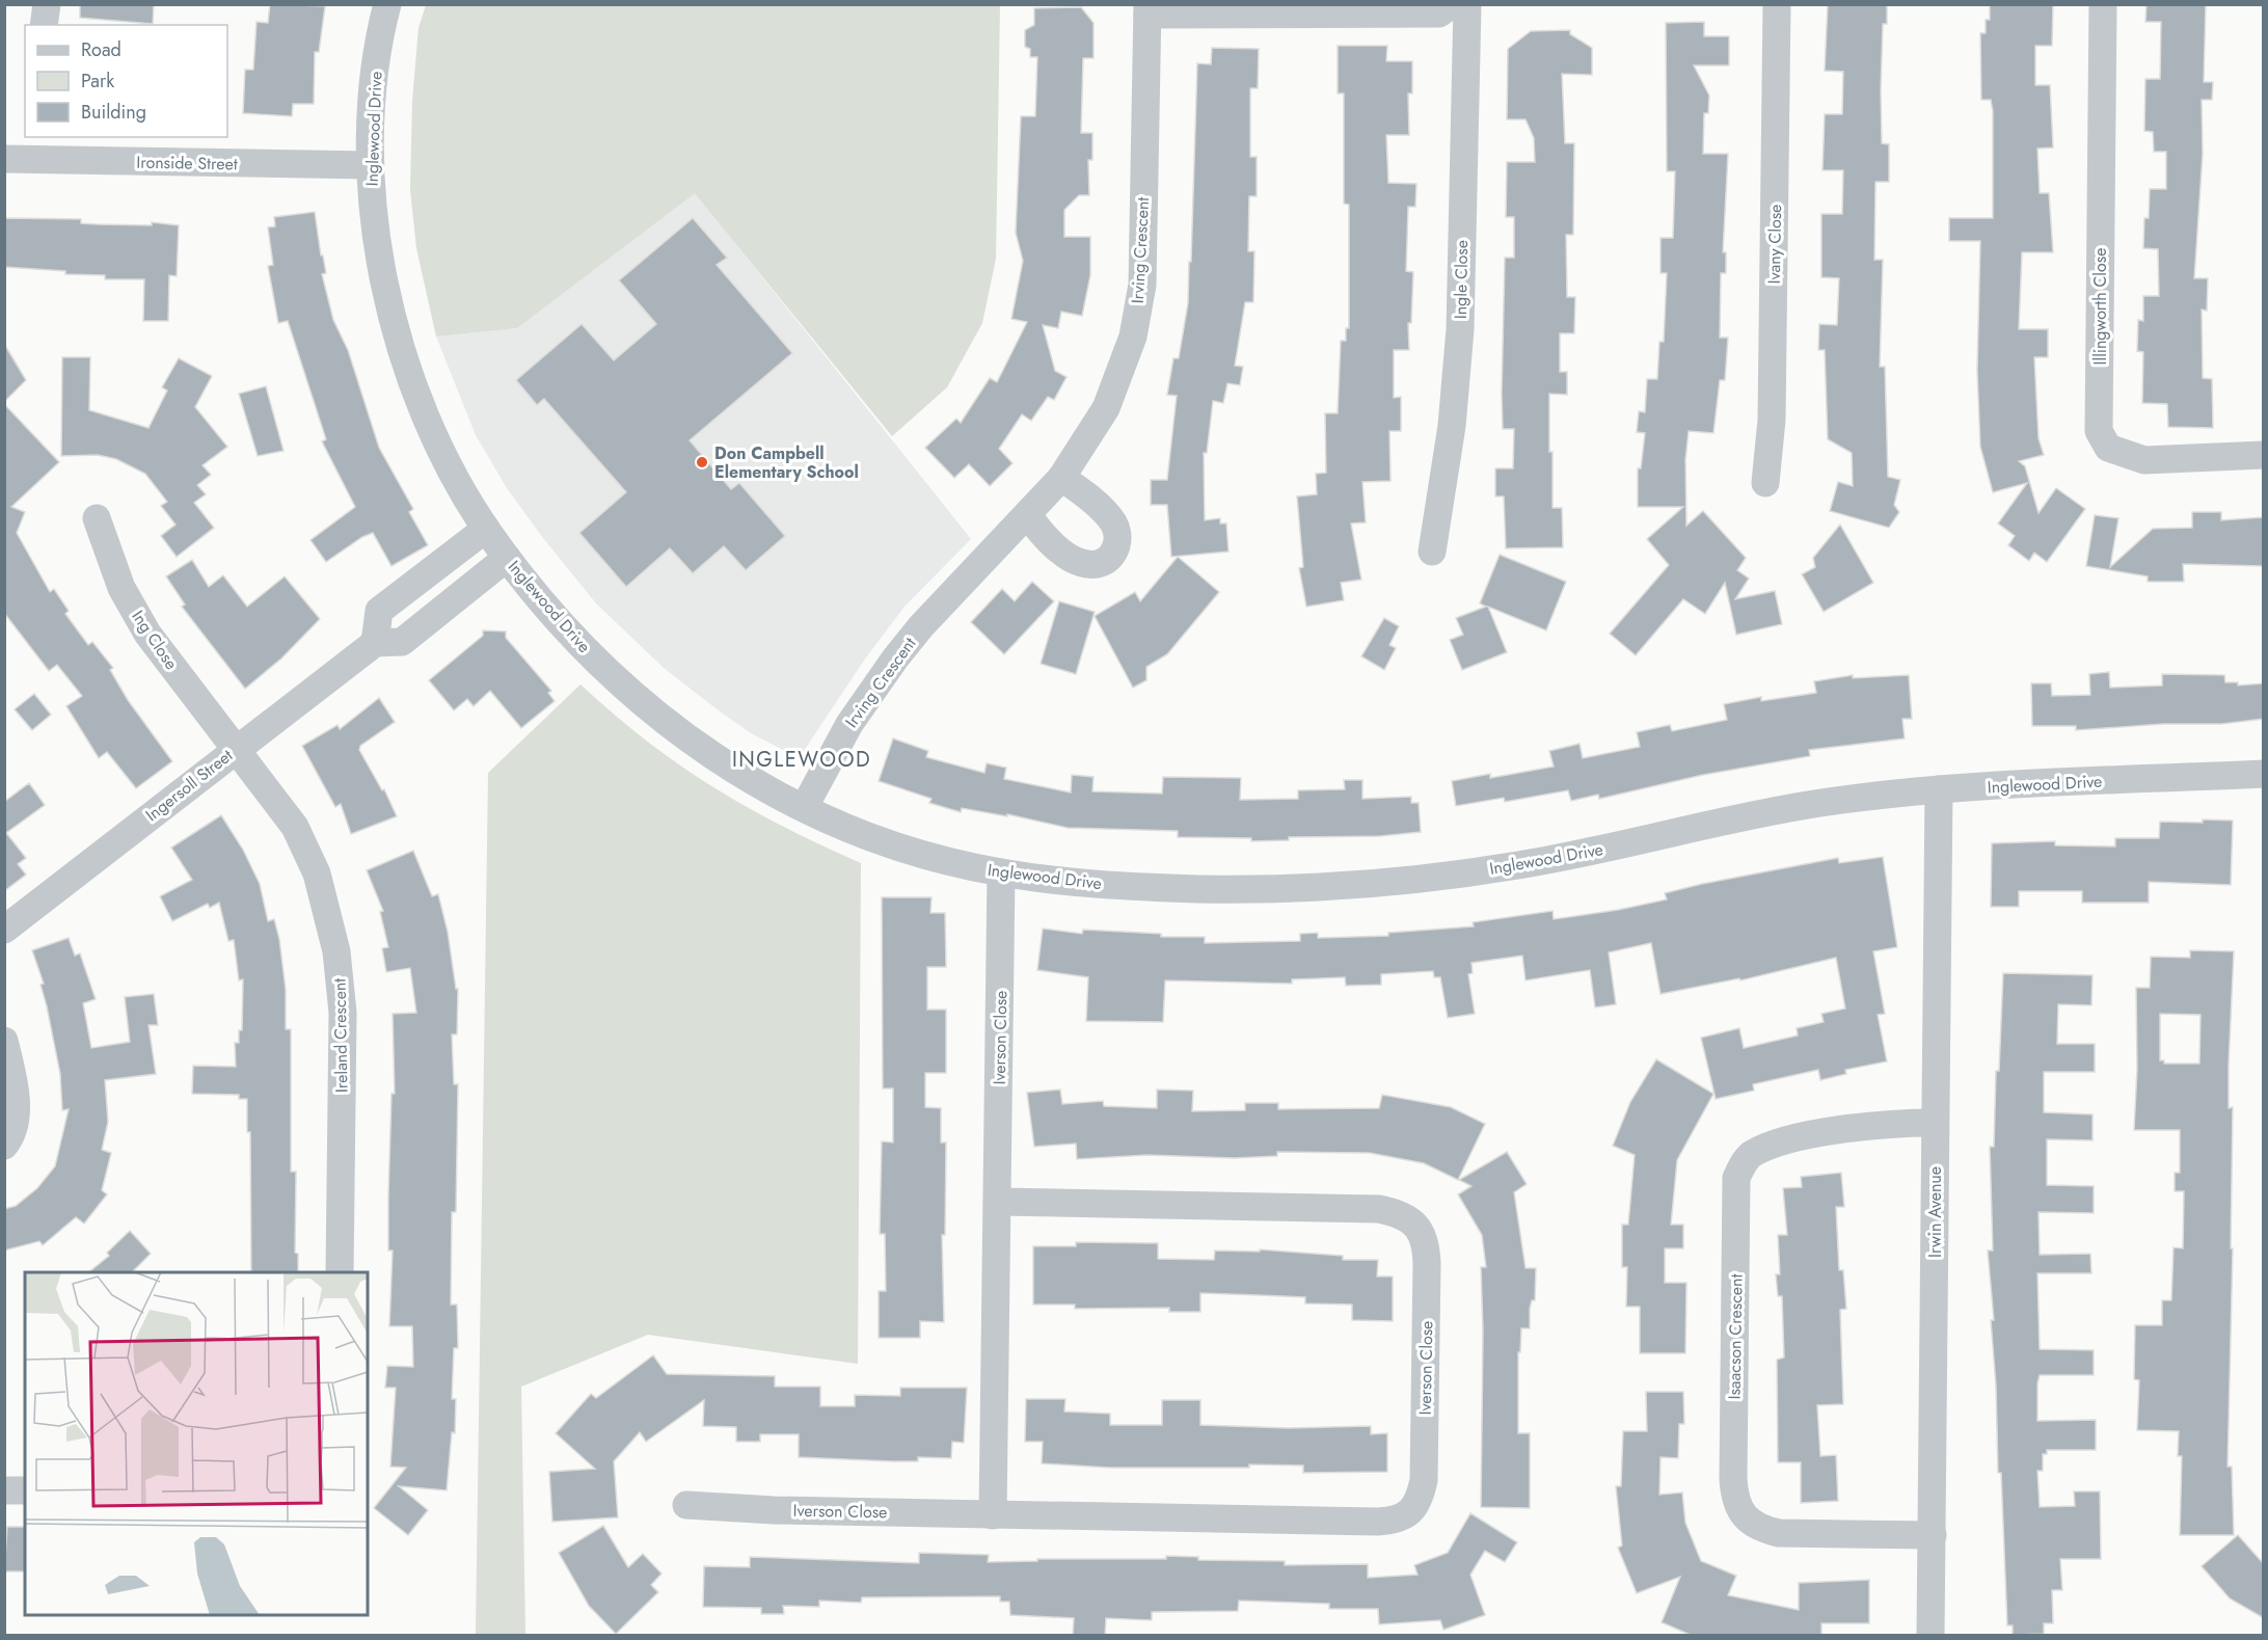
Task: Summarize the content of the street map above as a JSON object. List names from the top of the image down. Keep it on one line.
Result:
{"streets":{"street":["Inglewood Drive","Ironside Street","Ivany Close","Irving Crescent","Ingle Close","Illingworth Close","Ing Close","Ingersoll Street","Ireland Crescent","Iverson Close","Irwin Avenue","Isaacson Crescent"]},"crossings":[["Inglewood Drive","Ironside Street"],["Inglewood Drive","Irving Crescent"],["Inglewood Drive","Iverson Close"],["Inglewood Drive","Irwin Avenue"],["Ing Close","Ingersoll Street"],["Ing Close","Ireland Crescent"],["Ingersoll Street","Ireland Crescent"],["Irwin Avenue","Isaacson Crescent"]],"districts":["INGLEWOOD"],"places":["Don Campbell Elementary School"],"legend":["Road","Park","Building"]}
